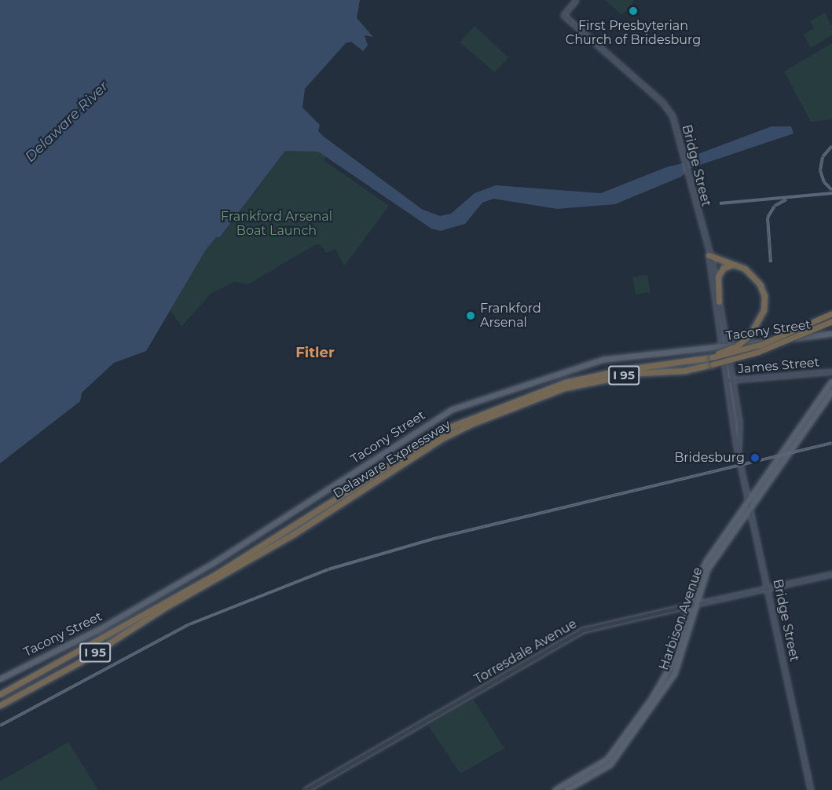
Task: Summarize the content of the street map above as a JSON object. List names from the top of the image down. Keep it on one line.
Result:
{"streets":{"highway":["I 95","Delaware Expressway"],"main road":["Bridge Street","Tacony Street","James Street","Harbison Avenue","Torresdale Avenue"]},"crossings":[["Bridge Street","Tacony Street"],["Bridge Street","James Street"],["Bridge Street","Harbison Avenue"],["Bridge Street","Torresdale Avenue"],["Harbison Avenue","Torresdale Avenue"]],"districts":["Fitler"],"water":["Delaware River"],"parks":["Frankford Arsenal Boat Launch"],"places":["First Presbyterian Church of Bridesburg","Frankford Arsenal","Bridesburg"]}
